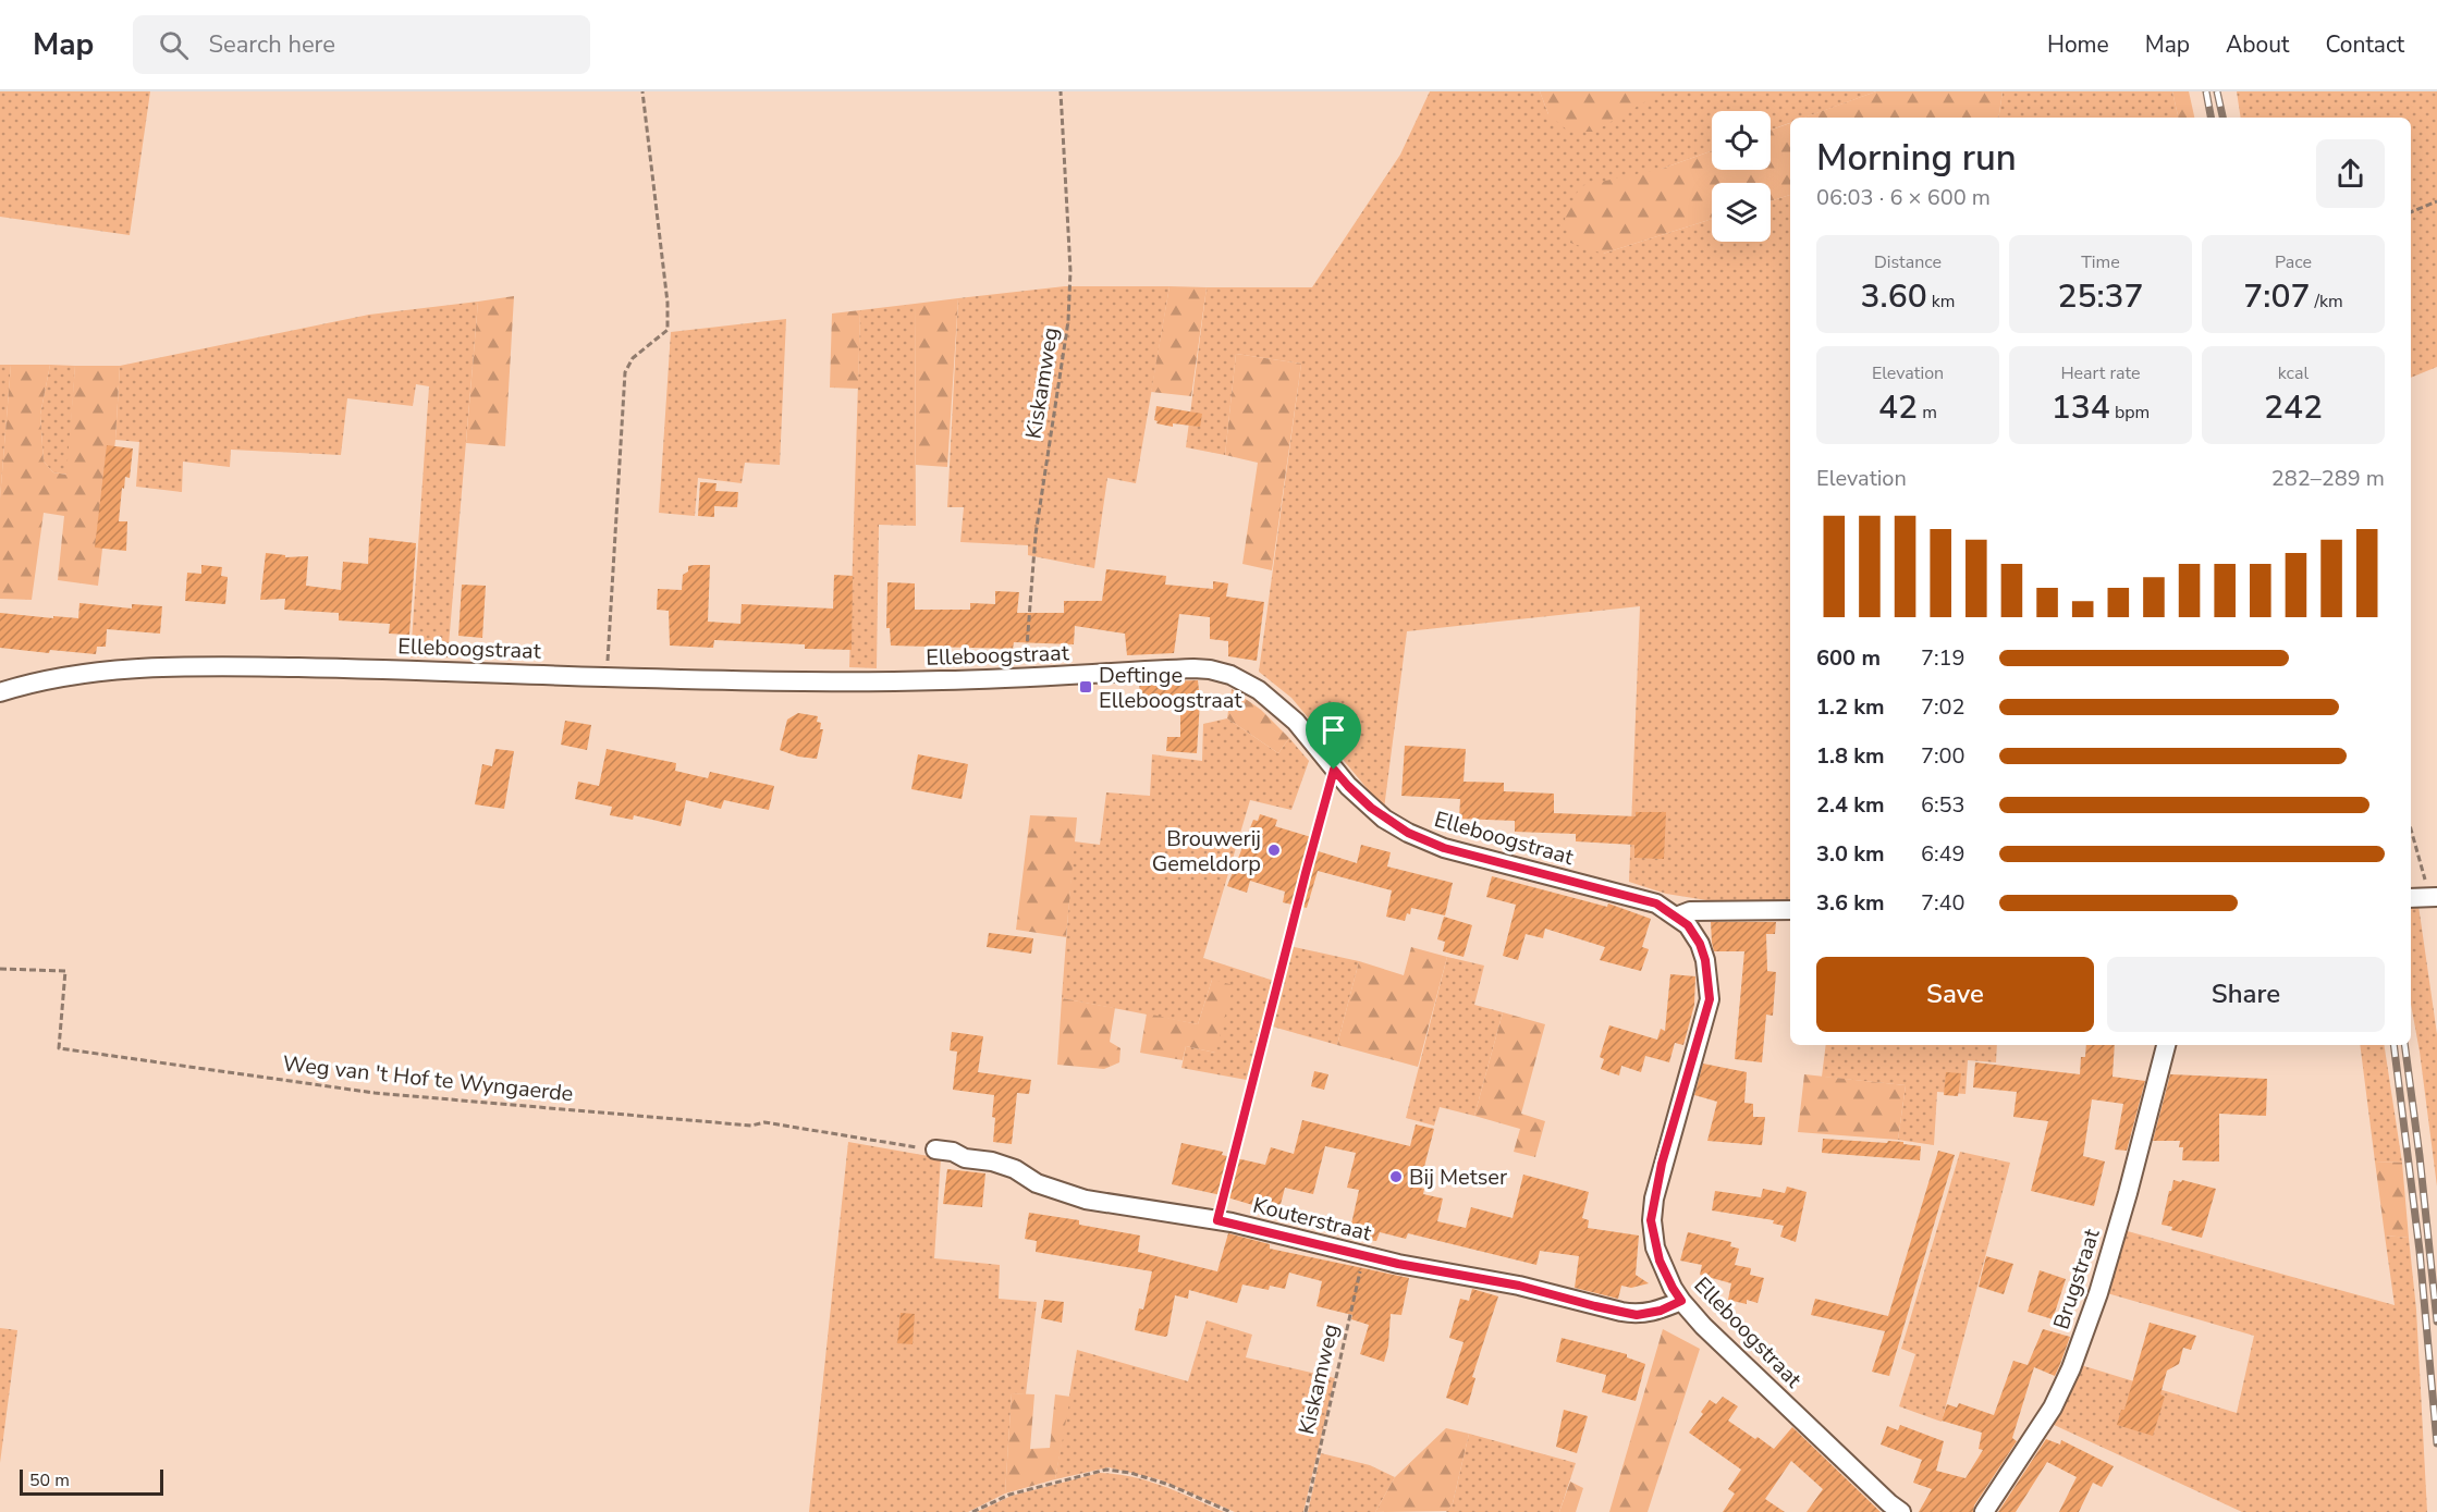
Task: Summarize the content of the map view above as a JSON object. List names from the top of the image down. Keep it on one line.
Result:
{"streets":{"street":["Elleboogstraat","Kouterstraat","Brugstraat"],"path":["Kiskamweg","Weg van 't Hof te Wyngaerde"]},"crossings":[["Kiskamweg","Elleboogstraat"],["Kiskamweg","Kouterstraat"],["Elleboogstraat","Kouterstraat"],["Weg van 't Hof te Wyngaerde","Kouterstraat"]],"places":{"transit":["Deftinge Elleboogstraat"],"other":["Brouwerij Gemeldorp","Bij Metser"]},"scale_bar":"50 m","page":{"header":"Map","search":"Search here","nav":["Home","Map","About","Contact"],"heading":["Morning run","06:03 · 6 × 600 m"],"stats":[["Distance","3.60 km"],["Time","25:37"],["Pace","7:07 /km"],["Elevation","42 m"],["Heart rate","134 bpm"],["kcal","242"]],"chart":["Elevation","282–289 m"],"list":[{"name":"600 m","note":"7:19"},{"name":"1.2 km","note":"7:02"},{"name":"1.8 km","note":"7:00"},{"name":"2.4 km","note":"6:53"},{"name":"3.0 km","note":"6:49"},{"name":"3.6 km","note":"7:40"}],"buttons":["Save","Share"],"scale":"50 m"}}
